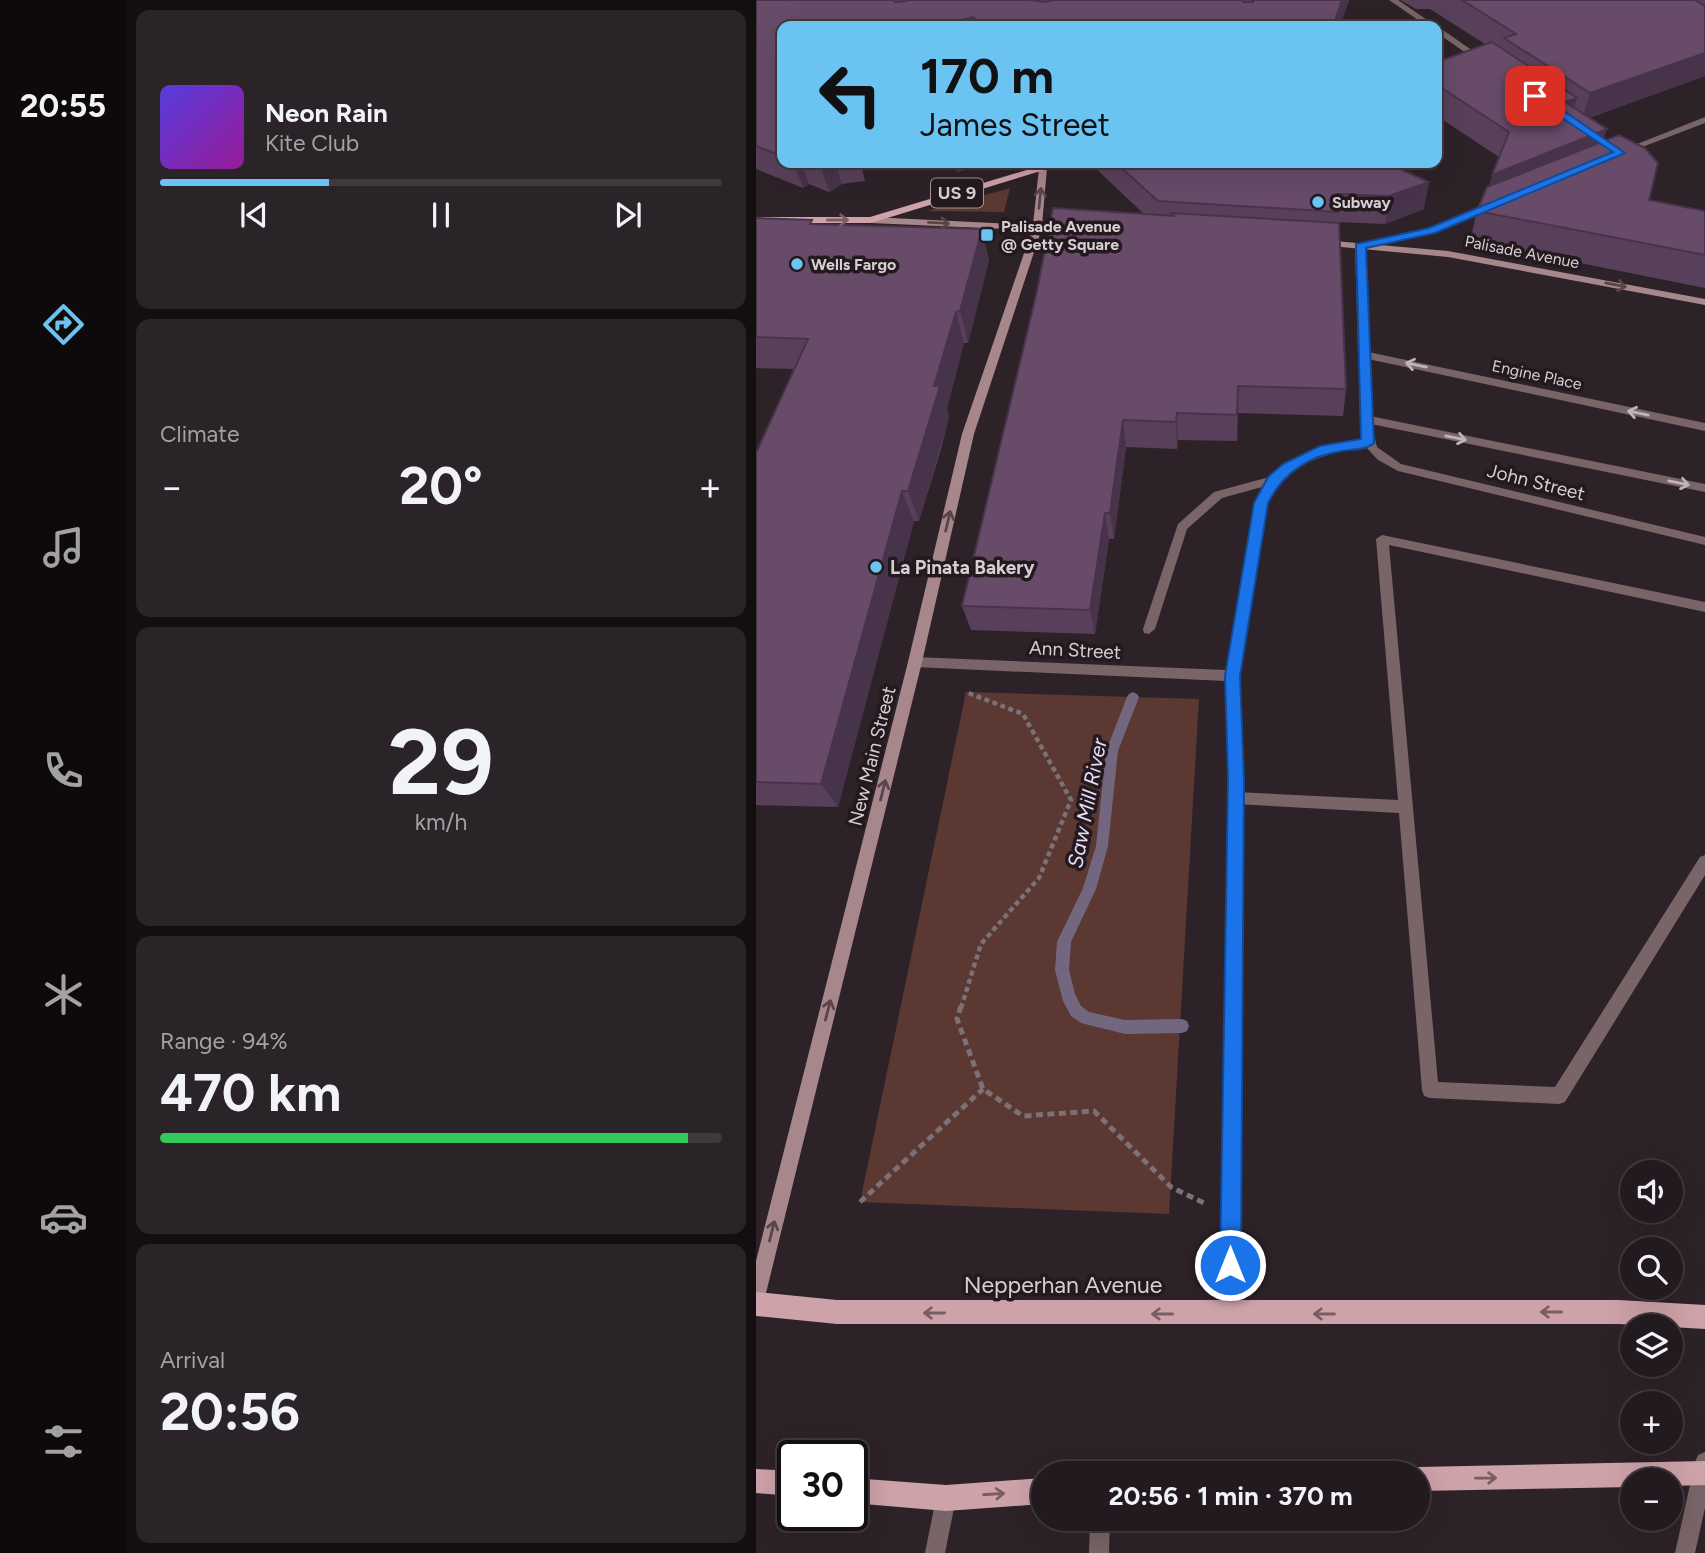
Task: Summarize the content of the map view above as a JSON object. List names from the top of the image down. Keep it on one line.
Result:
{"streets":{"main road":["US 9","Nepperhan Avenue"],"street":["Palisade Avenue","Engine Place","John Street","Ann Street","New Main Street"]},"crossings":[["Ann Street","New Main Street"]],"one_way":["Palisade Avenue","New Main Street","Nepperhan Avenue"],"water":["Saw Mill River"],"places":{"other":["Subway","Wells Fargo","La Pinata Bakery"],"transit":["Palisade Avenue @ Getty Square"]},"page":{"tabs":"20:55","turn":["170 m","James Street"],"song":["Neon Rain","Kite Club"],"tile":["Climate",["29","km/h"],["Range · 94%","470 km"],["Arrival","20:56"]],"heat":["−","20°","+"],"map_buttons":["+","−"],"limit":"30","trip":"20:56 · 1 min · 370 m"}}
